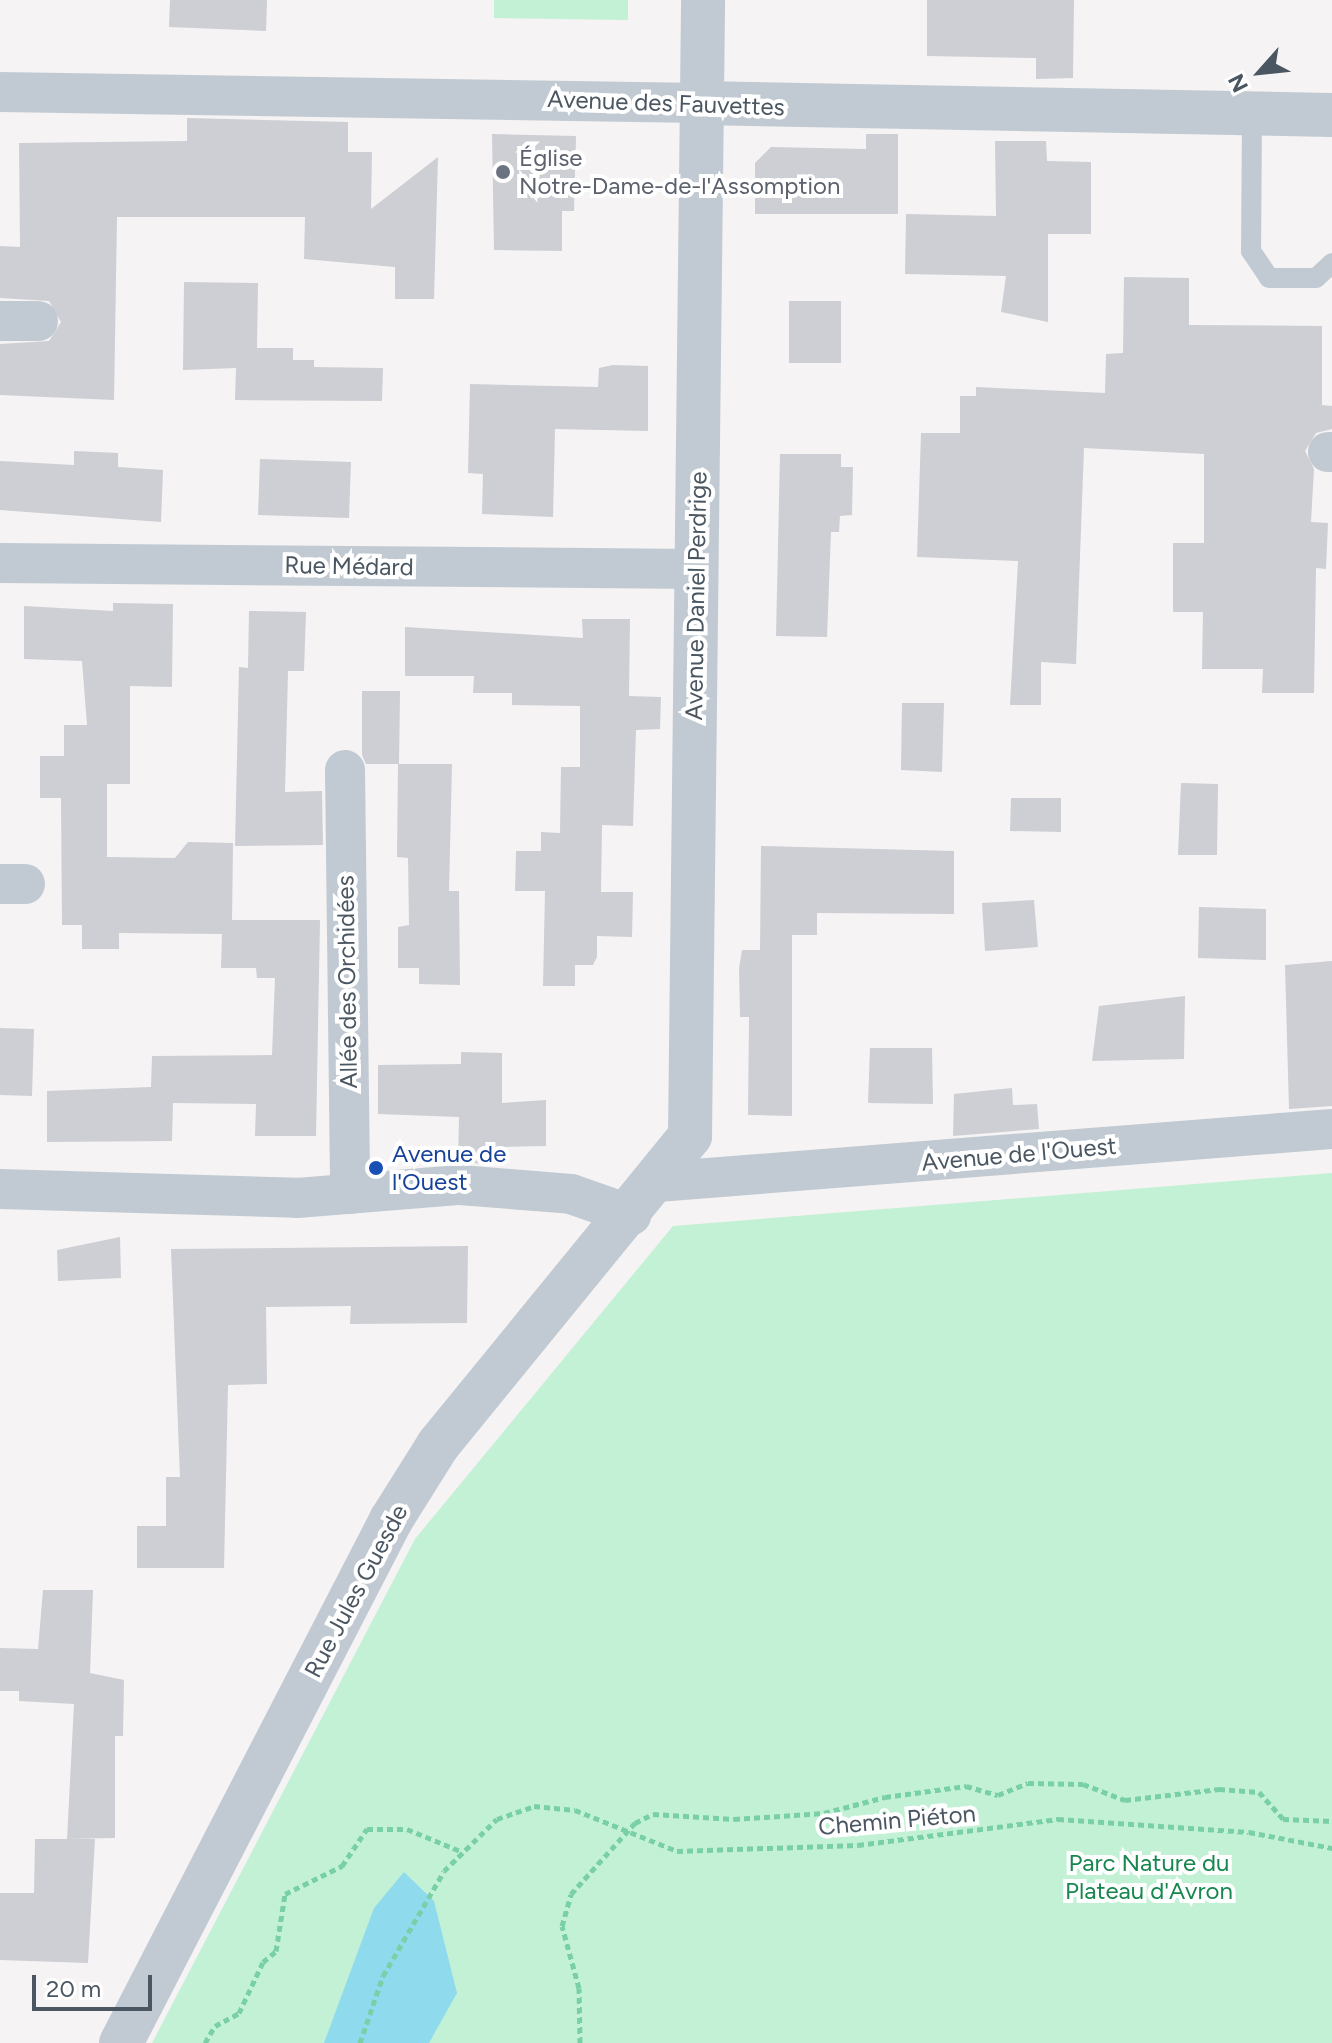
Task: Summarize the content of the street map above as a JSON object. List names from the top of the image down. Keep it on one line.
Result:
{"streets":{"street":["Avenue des Fauvettes","Rue Médard","Avenue Daniel Perdrige","Allée des Orchidées","Avenue de l'Ouest","Rue Jules Guesde"],"path":["Chemin Piéton"]},"crossings":[["Avenue des Fauvettes","Avenue Daniel Perdrige"],["Rue Médard","Avenue Daniel Perdrige"],["Avenue Daniel Perdrige","Avenue de l'Ouest"],["Avenue Daniel Perdrige","Rue Jules Guesde"],["Avenue de l'Ouest","Rue Jules Guesde"]],"parks":["Parc Nature du Plateau d'Avron"],"places":["Église Notre-Dame-de-l'Assomption","Avenue de l'Ouest"],"scale_bar":"20 m","north":"bottom left"}
